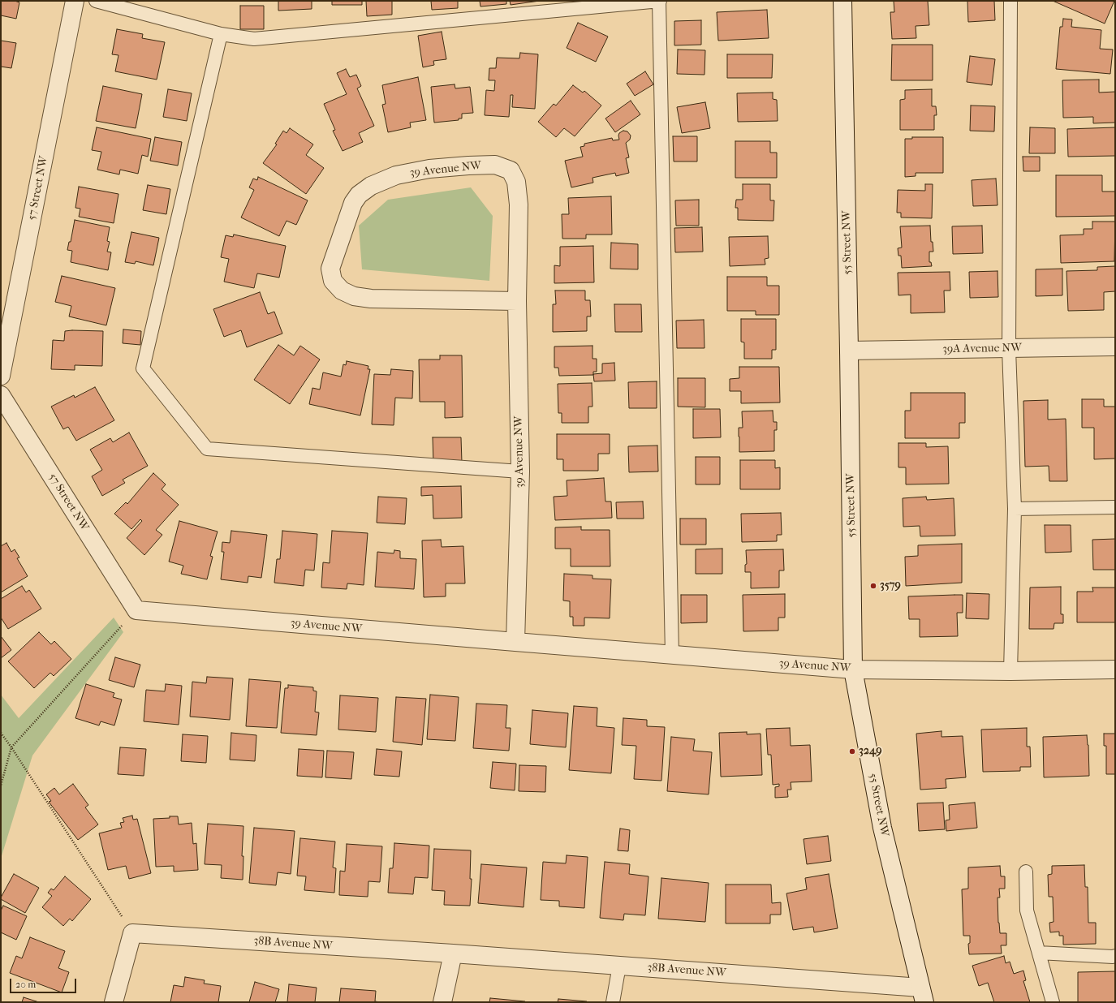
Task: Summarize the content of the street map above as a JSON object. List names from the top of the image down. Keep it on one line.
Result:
{"streets":{"street":["39 Avenue NW","57 Street NW","55 Street NW","39A Avenue NW","38B Avenue NW"]},"crossings":[["39 Avenue NW","57 Street NW"],["39 Avenue NW","55 Street NW"],["55 Street NW","39A Avenue NW"],["55 Street NW","38B Avenue NW"]],"places":["3579","3249"],"scale_bar":"20 m"}
